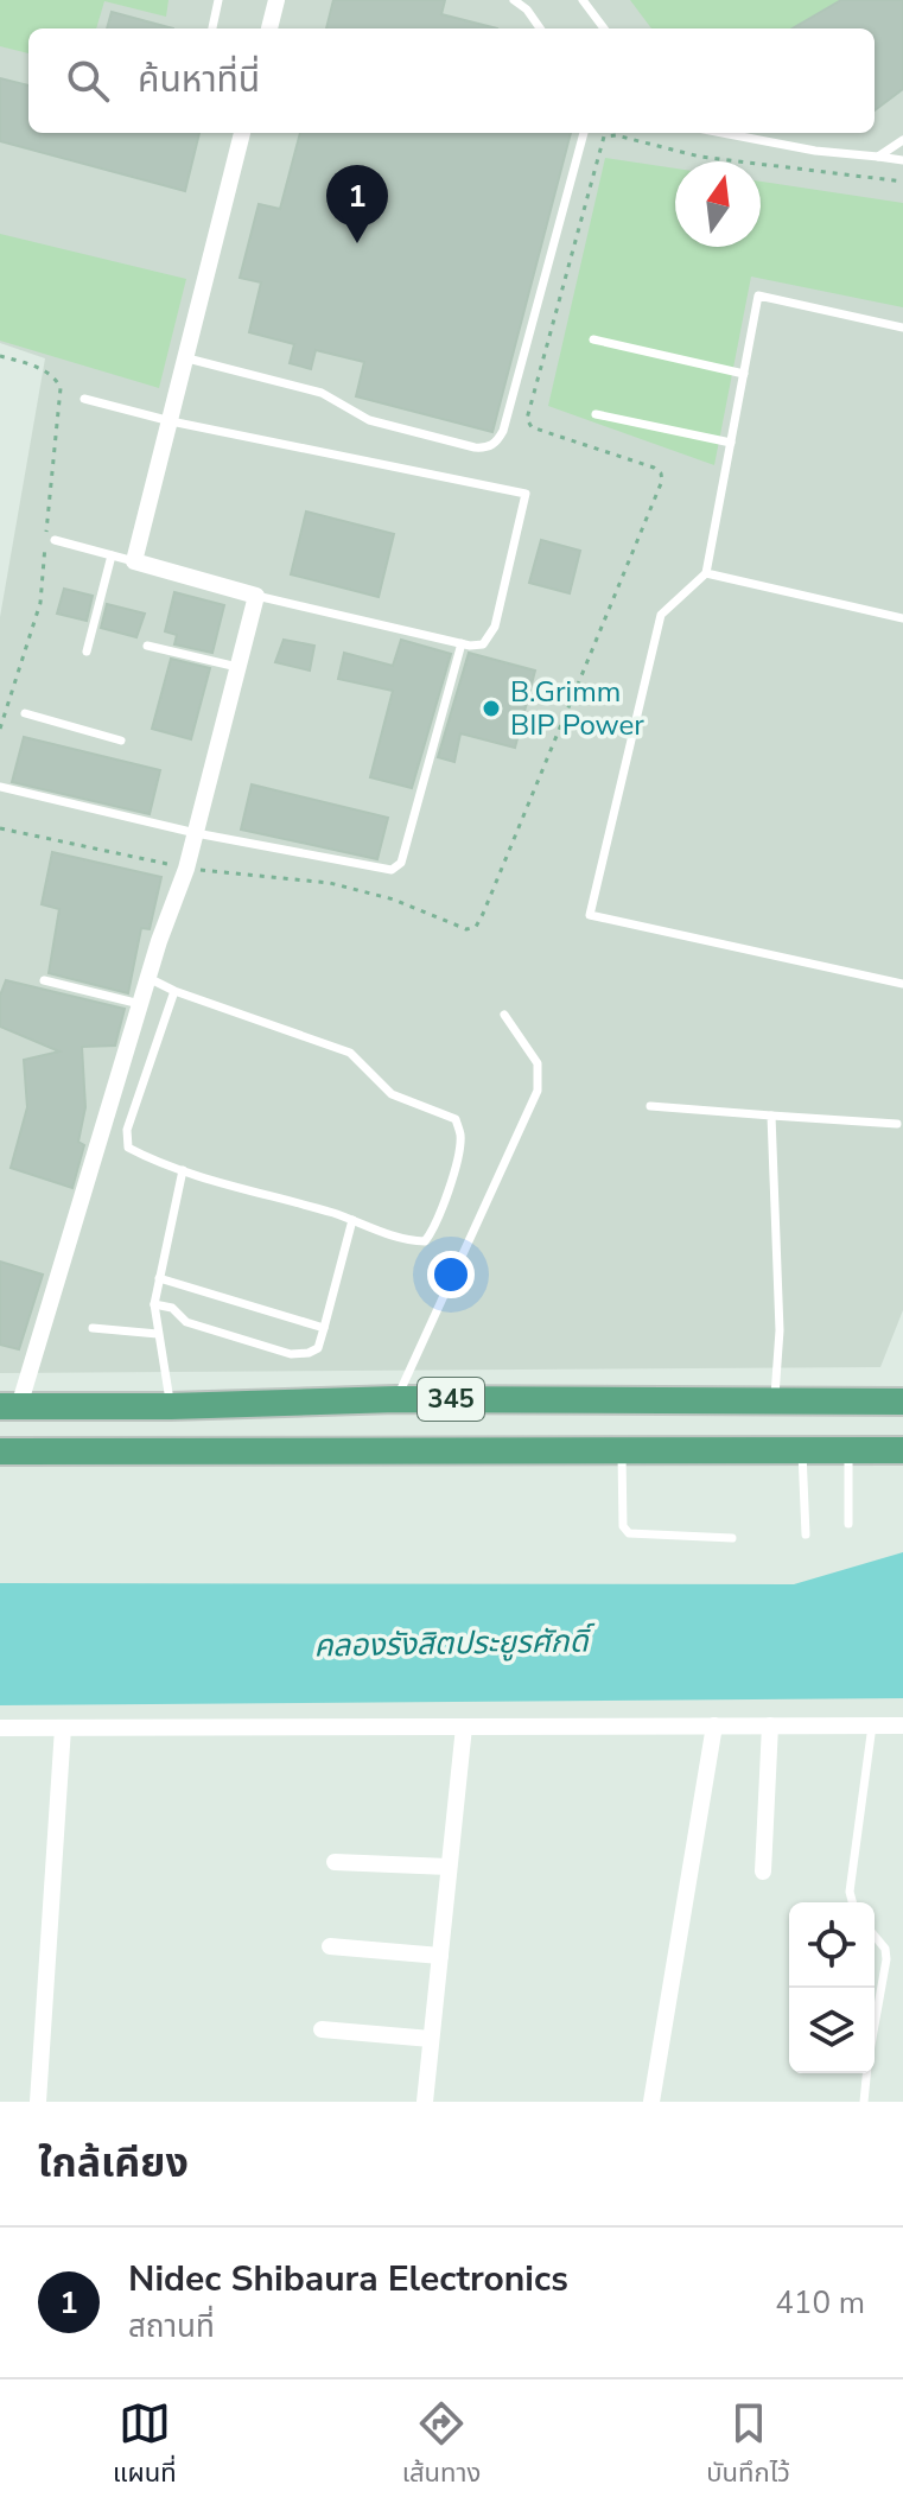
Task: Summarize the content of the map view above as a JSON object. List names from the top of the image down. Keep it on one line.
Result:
{"streets":{"main road":["345"]},"water":["คลองรังสิตประยูรศักดิ์"],"places":["B.Grimm BIP Power"],"north":"top","page":{"search":"ค้นหาที่นี่","pins":"1","heading":"ใกล้เคียง","list":[{"mark":"1","name":"Nidec Shibaura Electronics","note":"สถานที่","value":"410 m"}],"nav":["แผนที่","เส้นทาง","บันทึกไว้"]}}
